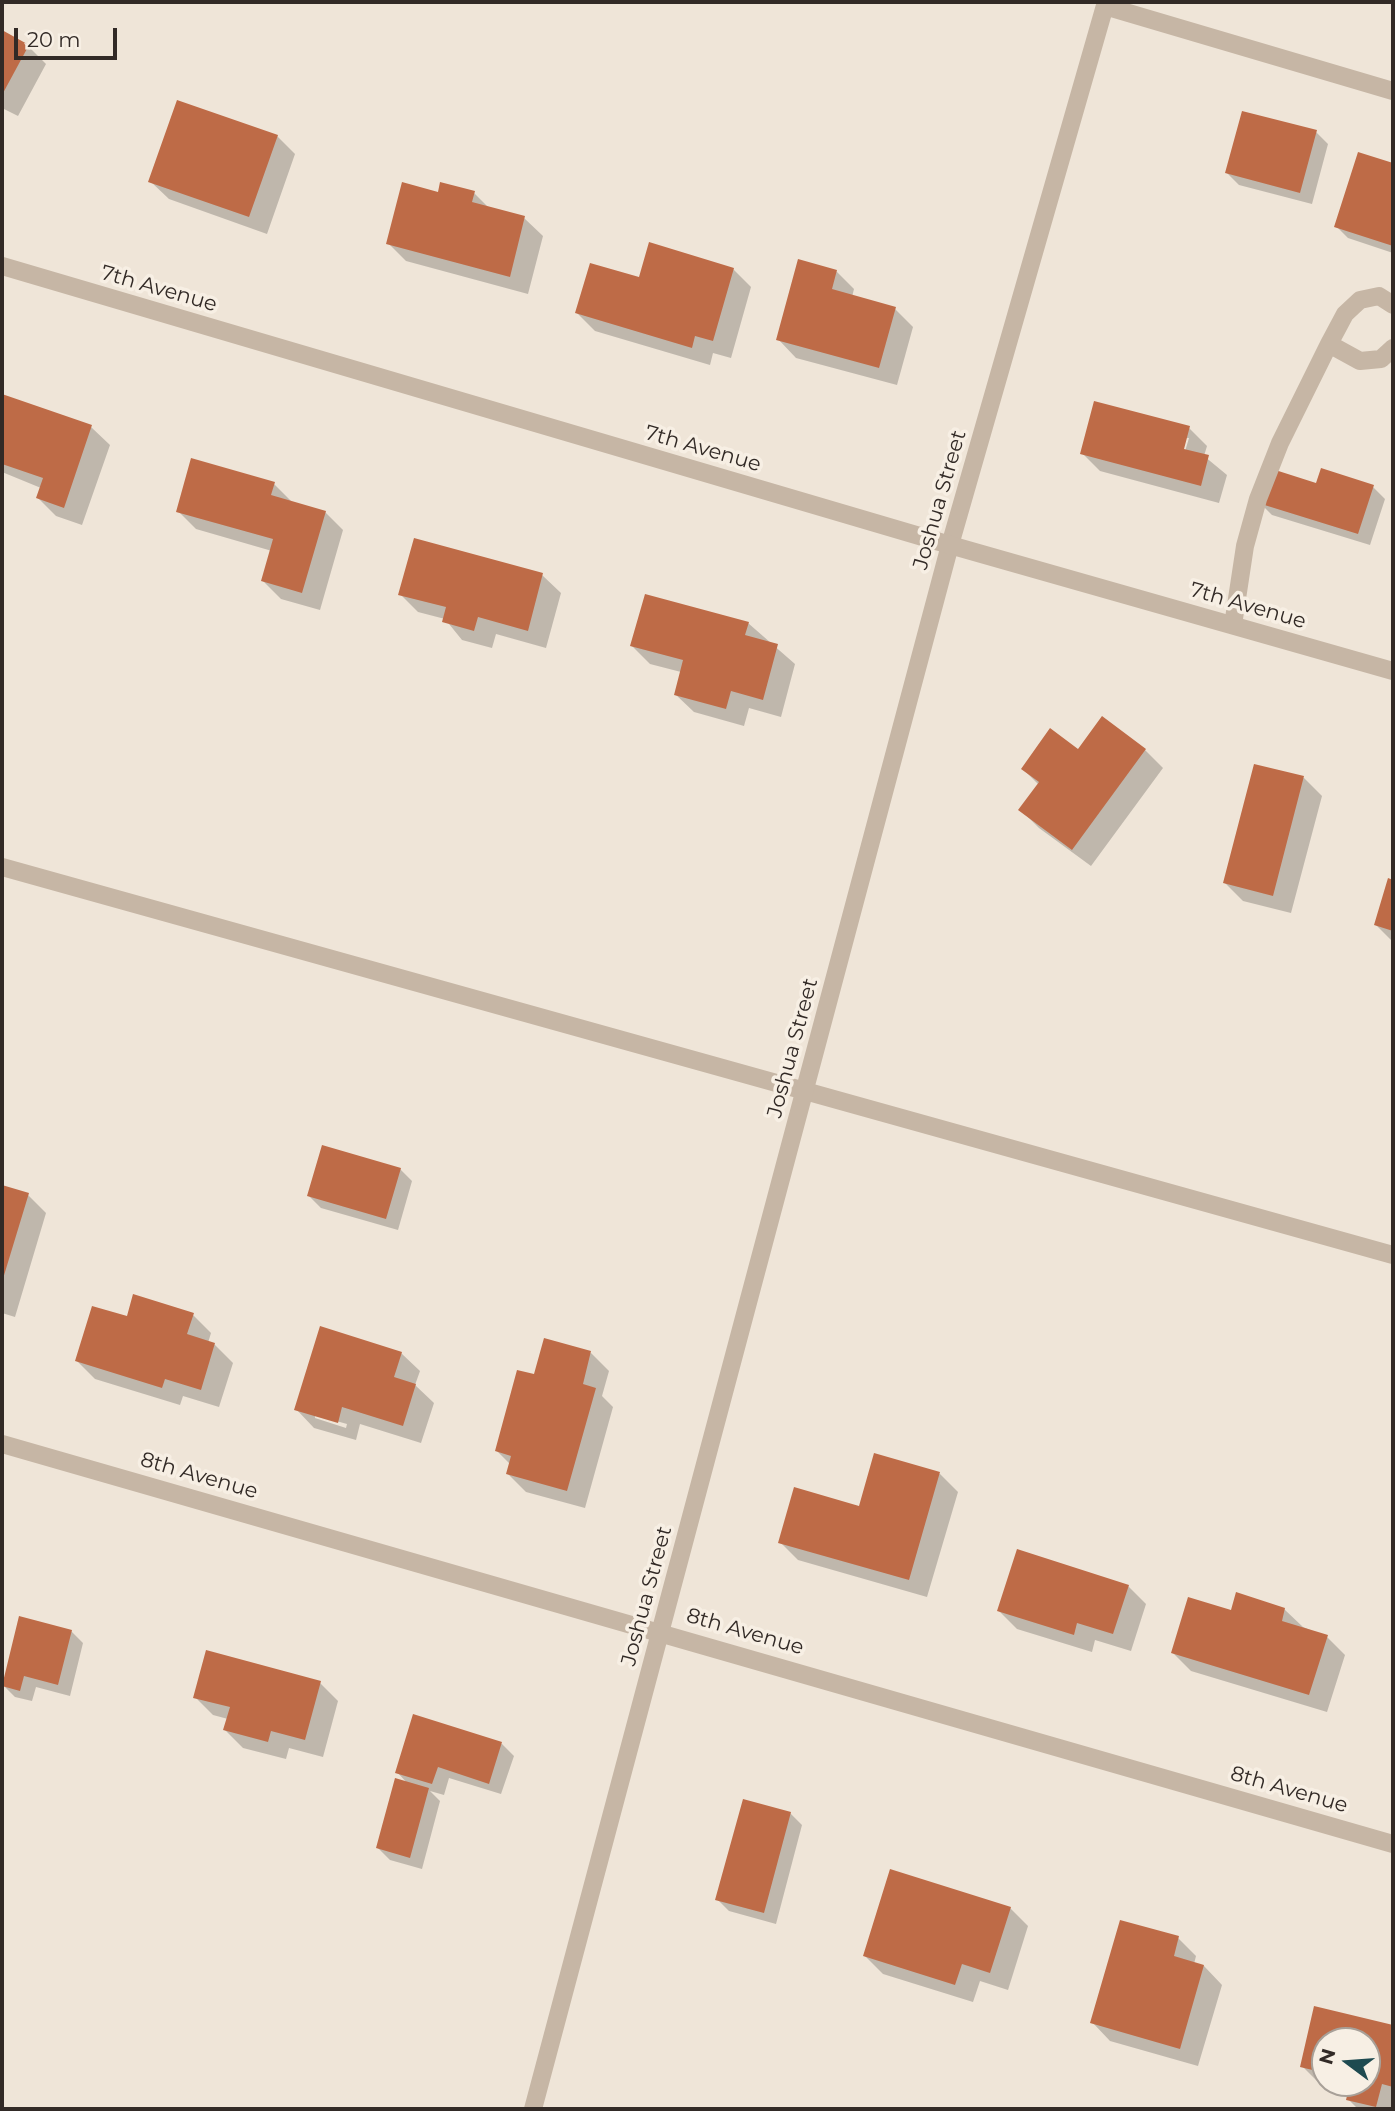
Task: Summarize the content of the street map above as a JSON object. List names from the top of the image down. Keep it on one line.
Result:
{"streets":{"street":["7th Avenue","Joshua Street","8th Avenue"]},"crossings":[["7th Avenue","Joshua Street"],["Joshua Street","8th Avenue"]],"scale_bar":"20 m","north":"left"}
